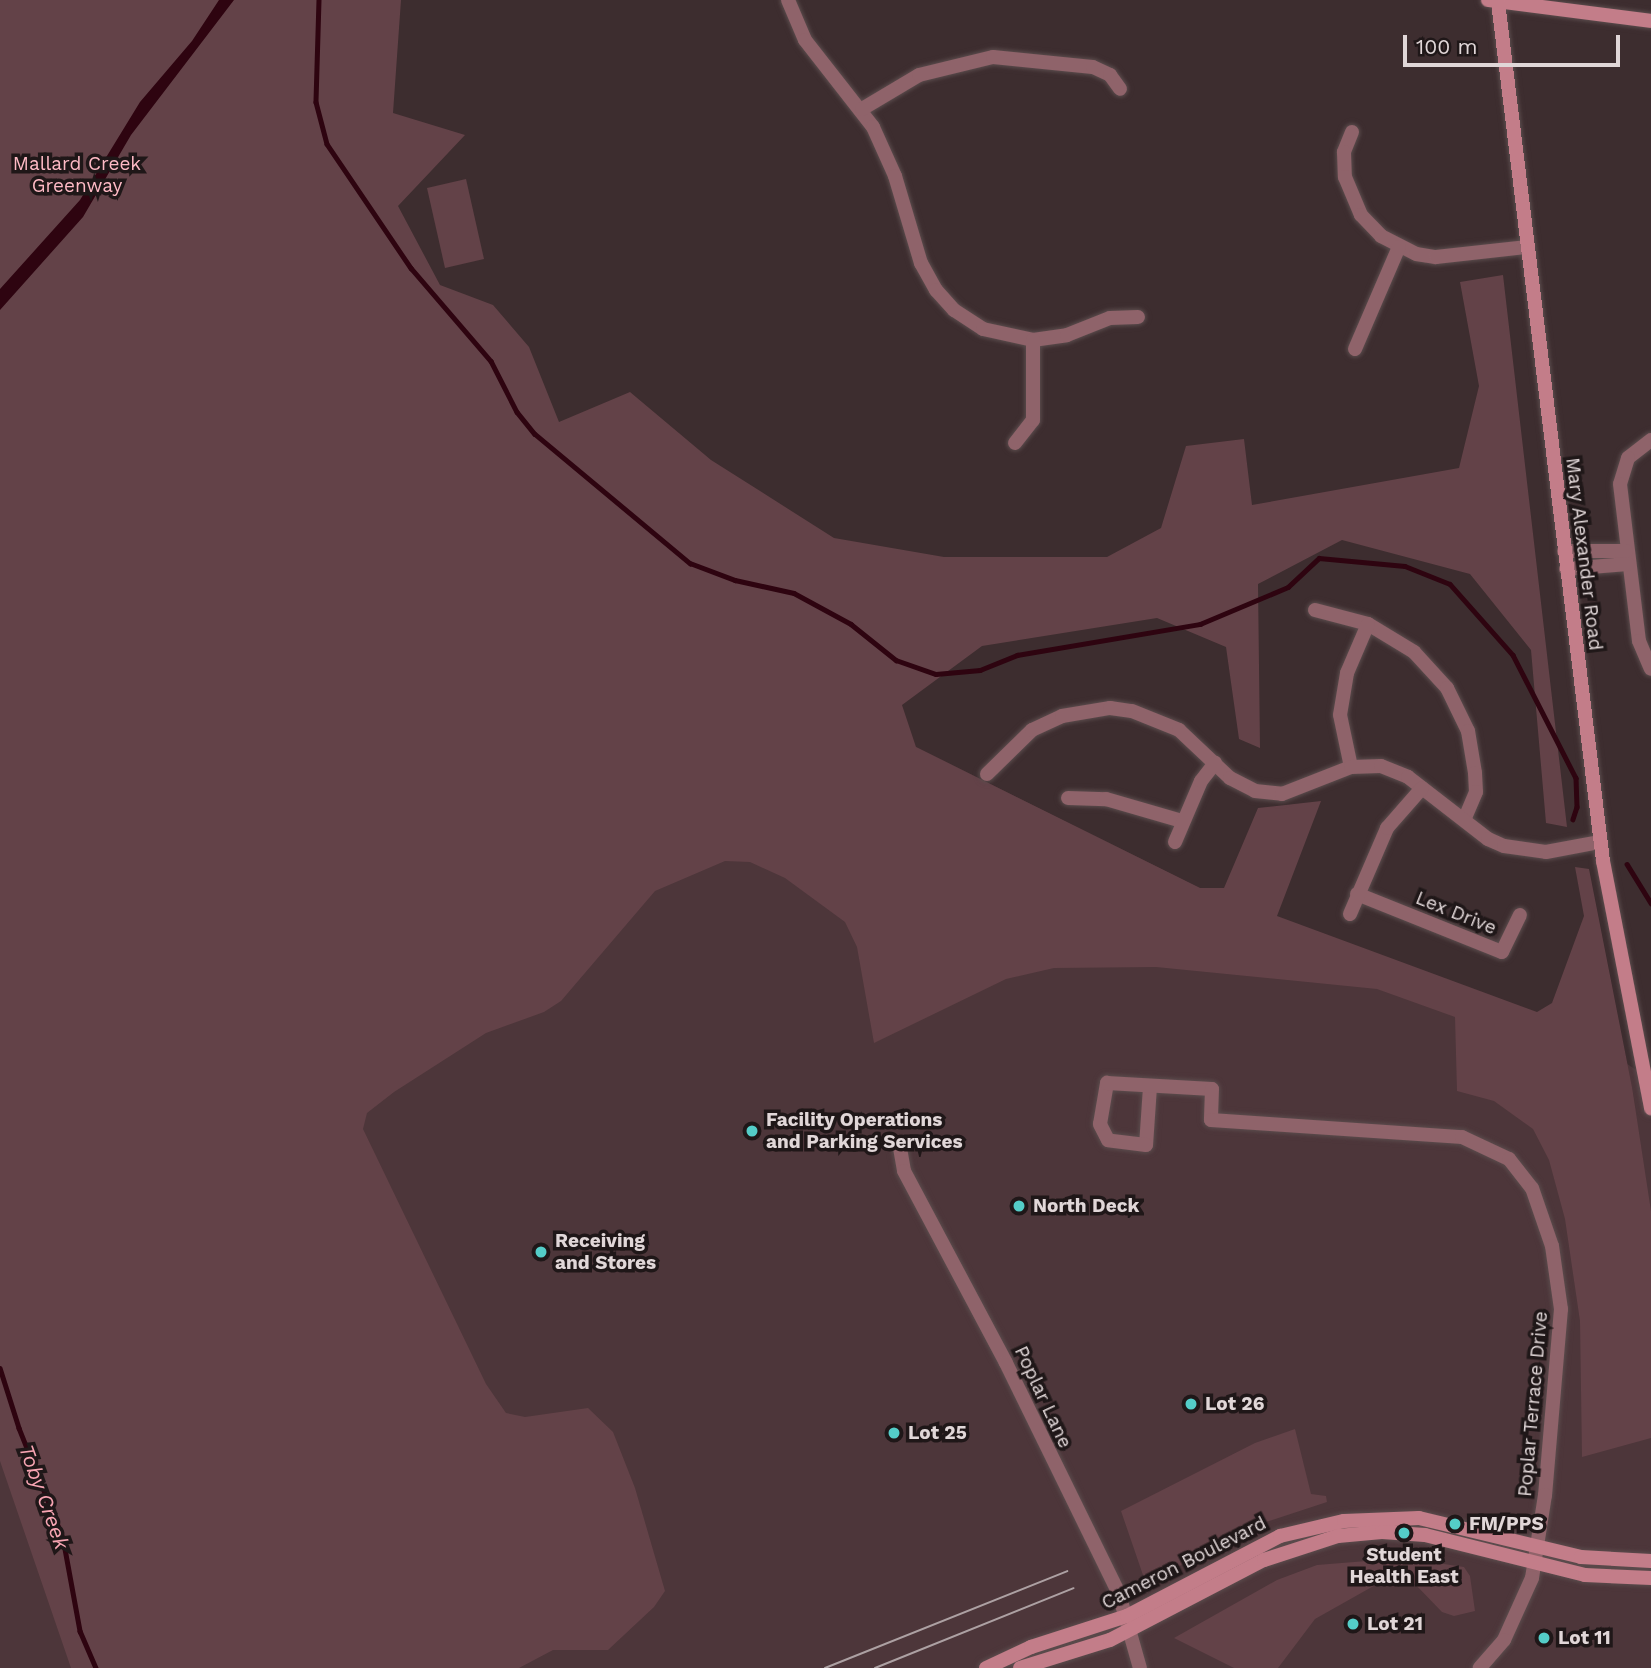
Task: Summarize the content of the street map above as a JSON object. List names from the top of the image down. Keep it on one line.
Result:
{"streets":{"street":["Mary Alexander Road","Lex Drive","Poplar Lane","Poplar Terrace Drive","Cameron Boulevard"]},"crossings":[["Poplar Lane","Cameron Boulevard"],["Poplar Terrace Drive","Cameron Boulevard"]],"water":["Toby Creek"],"parks":["Mallard Creek Greenway"],"places":["Facility Operations and Parking Services","North Deck","Receiving and Stores","Lot 26","Lot 25","FM/PPS","Student Health East","Lot 21","Lot 11"],"scale_bar":"100 m"}
